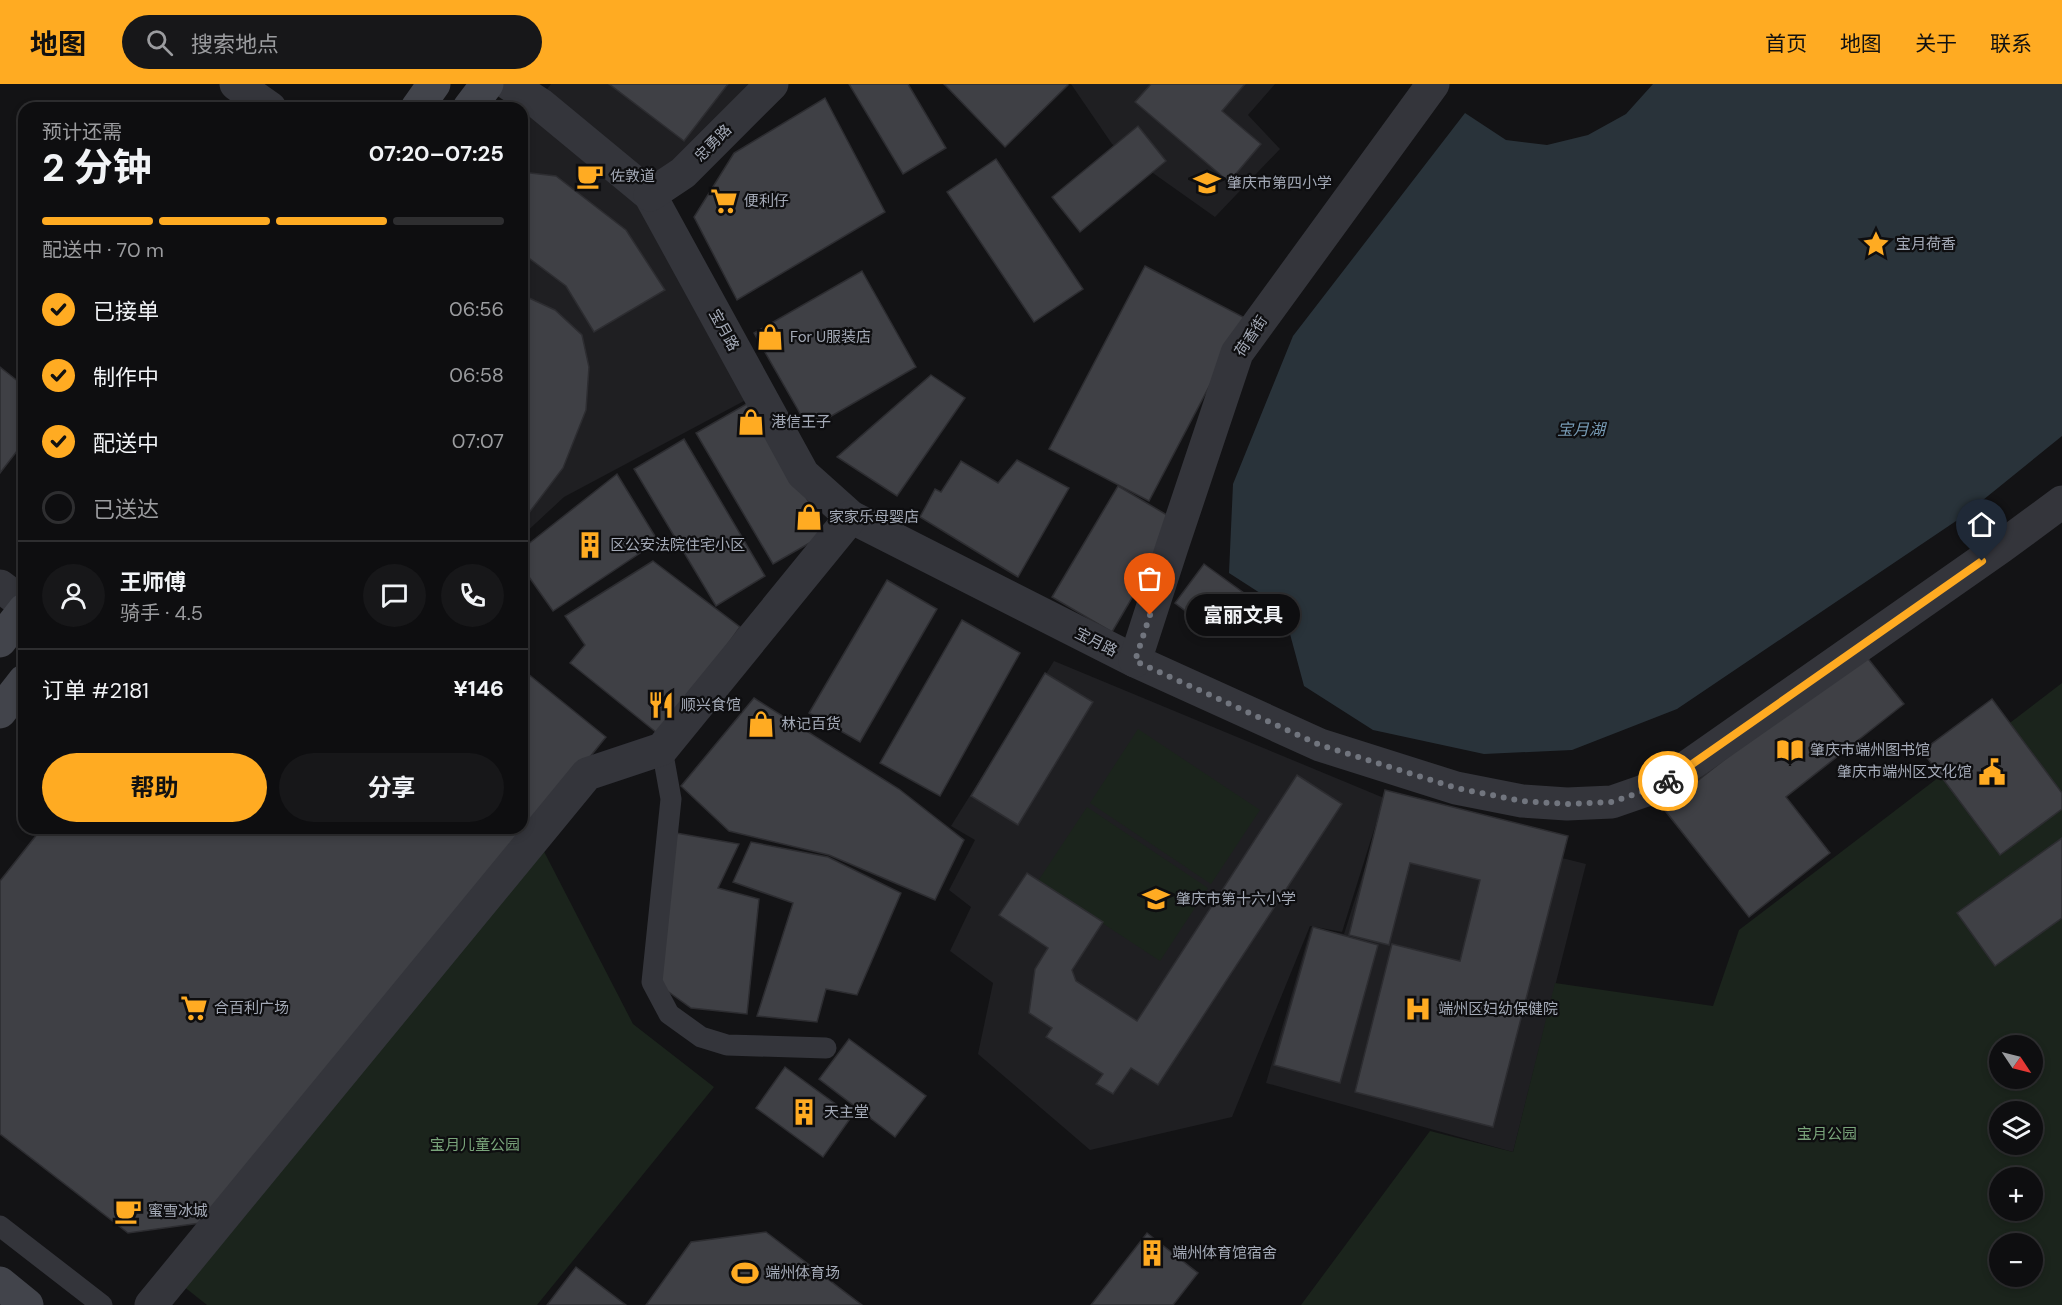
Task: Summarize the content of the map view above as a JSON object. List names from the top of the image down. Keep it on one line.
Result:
{"streets":{"street":["忠勇路","宝月路","荷香街"]},"crossings":[["忠勇路","宝月路"],["宝月路","荷香街"]],"water":["宝月湖"],"parks":["宝月公园","宝月儿童公园"],"places":{"cafe":["佐敦道","蜜雪冰城"],"school or university":["肇庆市第四小学","肇庆市第十六小学"],"supermarket":["便利仔","合百利广场"],"place":["宝月荷香"],"shop":["For U服装店","港信王子","家家乐母婴店","林记百货"],"building":["区公安法院住宅小区","天主堂","端州体育馆宿舍"],"other":["富丽文具"],"restaurant":["顺兴食馆"],"library":["肇庆市端州图书馆"],"public building":["肇庆市端州区文化馆"],"hospital":["端州区妇幼保健院"],"sports":["端州体育场"]},"north":"bottom right","page":{"header":"地图","search":"搜索地点","nav":["首页","地图","关于","联系"],"heading":["2 分钟","预计还需","07:20–07:25"],"panel":["王师傅","骑手 · 4.5","订单 #2181","¥146"],"bar":"配送中 · 70 m","list":[["已接单","06:56"],["制作中","06:58"],["配送中","07:07"],"已送达"],"bubble":"富丽文具","buttons":["帮助","分享"],"map_buttons":["+","−"]}}
